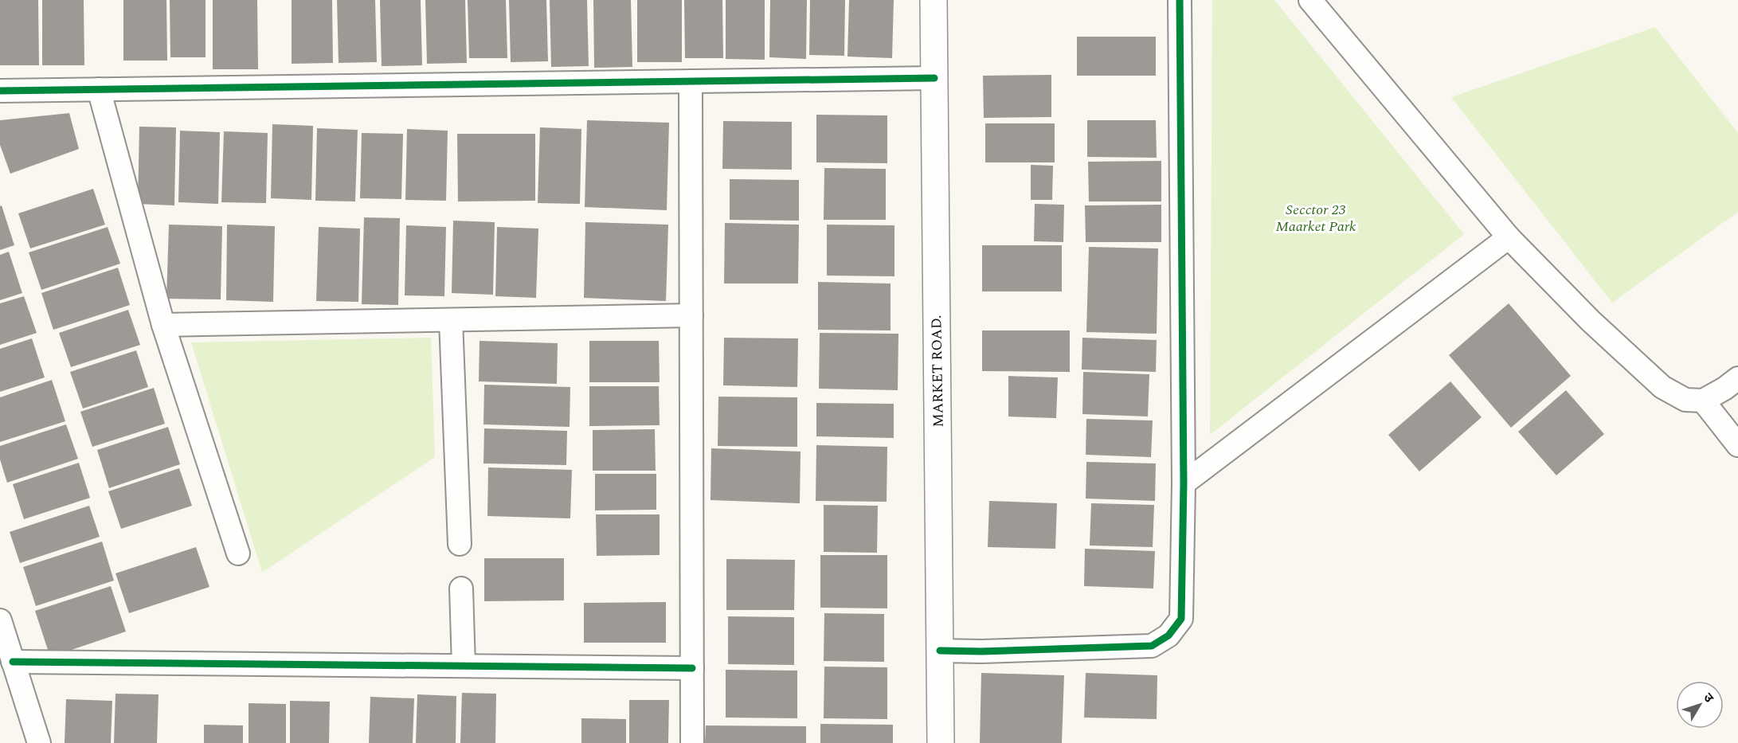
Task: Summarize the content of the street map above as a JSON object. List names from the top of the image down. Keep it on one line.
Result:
{"streets":{"street":["MARKET ROAD."]},"parks":["Secctor 23 Maarket Park"],"north":"top right"}
